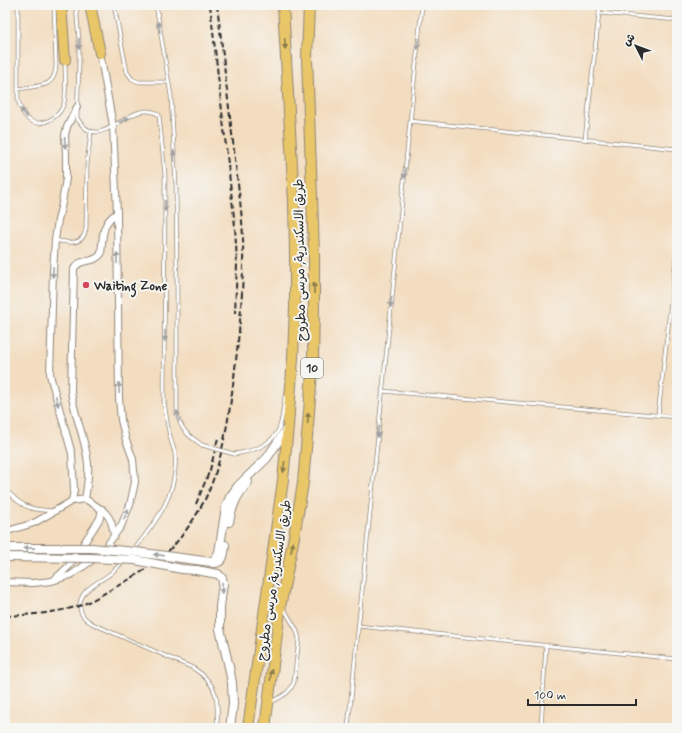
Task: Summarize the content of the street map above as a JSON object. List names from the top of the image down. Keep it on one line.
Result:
{"streets":{"main road":["طريق الاسكندرية, مرسى مطروح","10"]},"places":["Waiting Zone"],"scale_bar":"100 m","north":"top left"}
